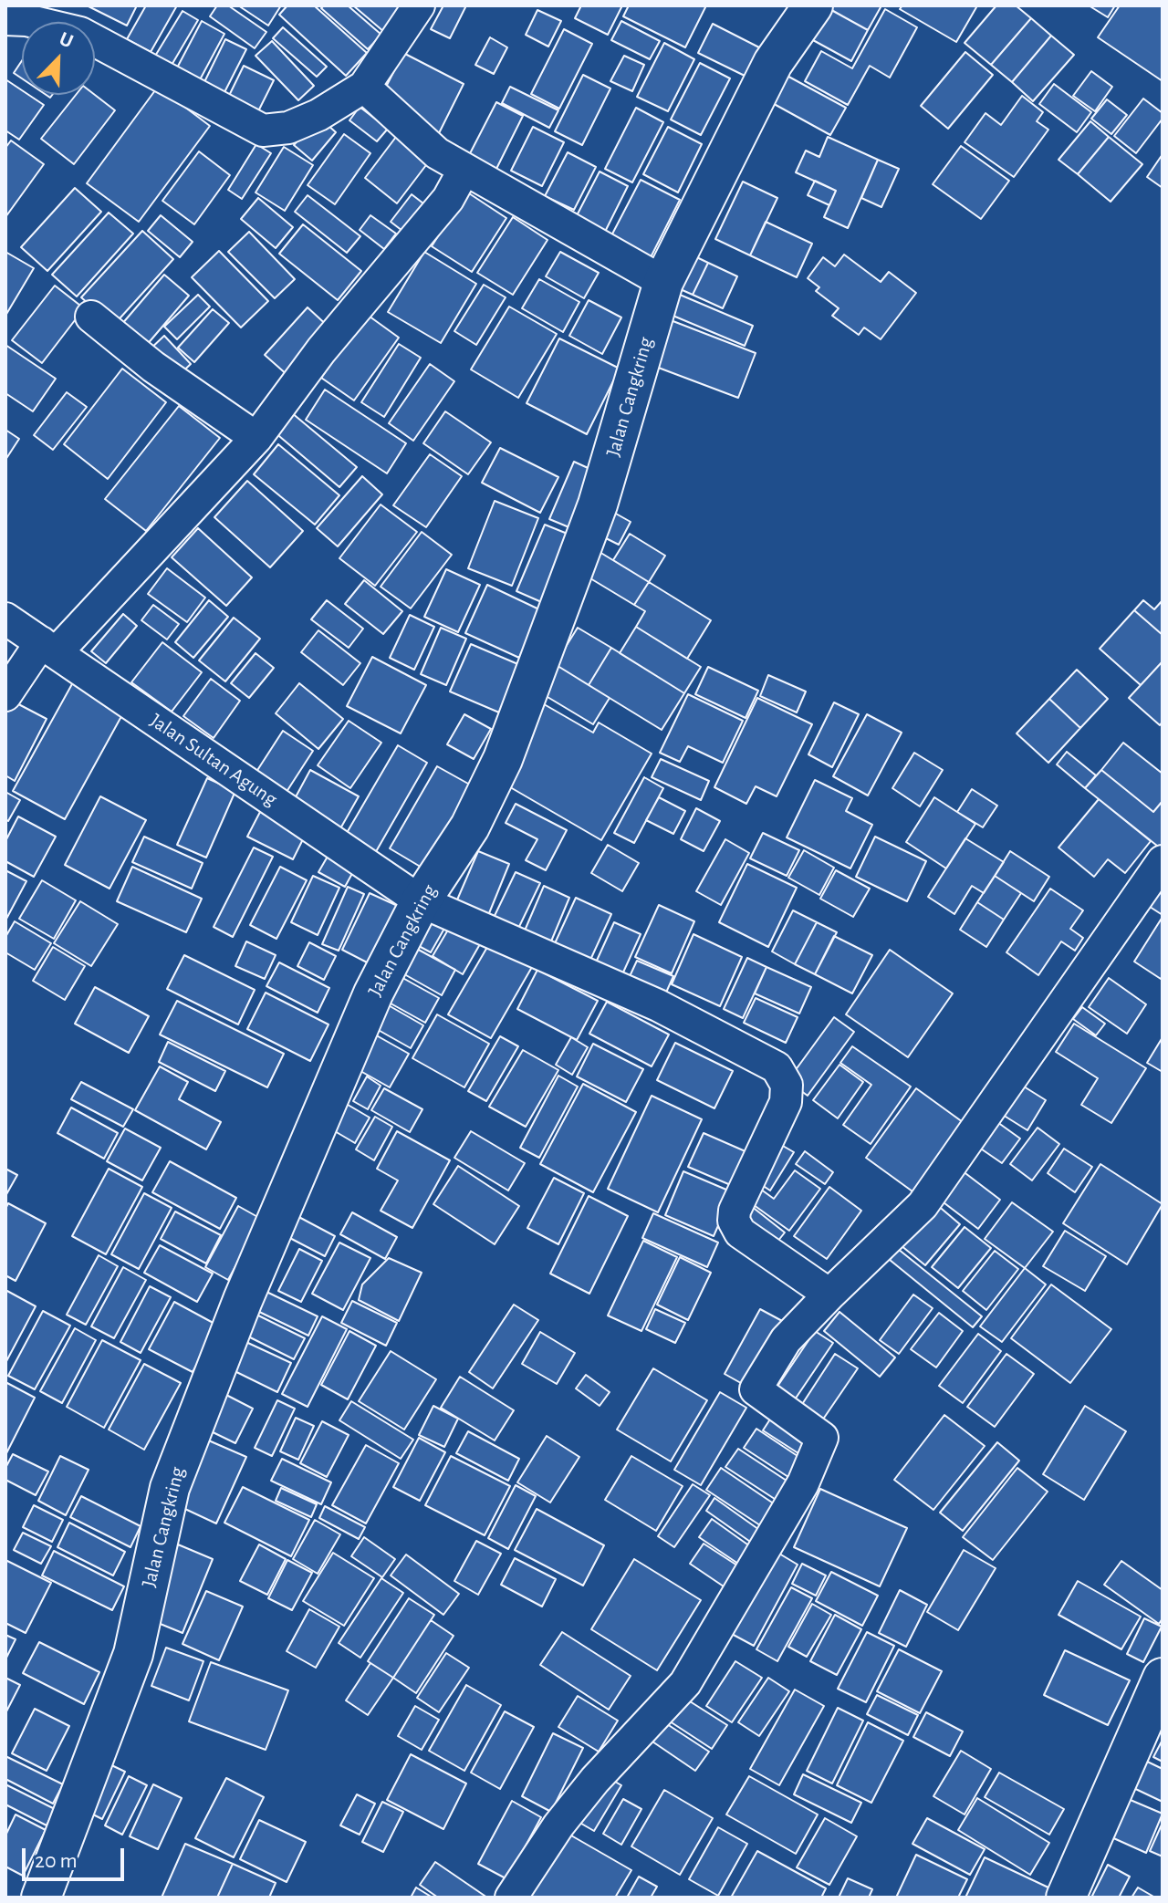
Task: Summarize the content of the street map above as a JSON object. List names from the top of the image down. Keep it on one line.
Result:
{"streets":{"street":["Jalan Cangkring","Jalan Sultan Agung"]},"crossings":[["Jalan Cangkring","Jalan Sultan Agung"]],"scale_bar":"20 m","north":"top right"}
